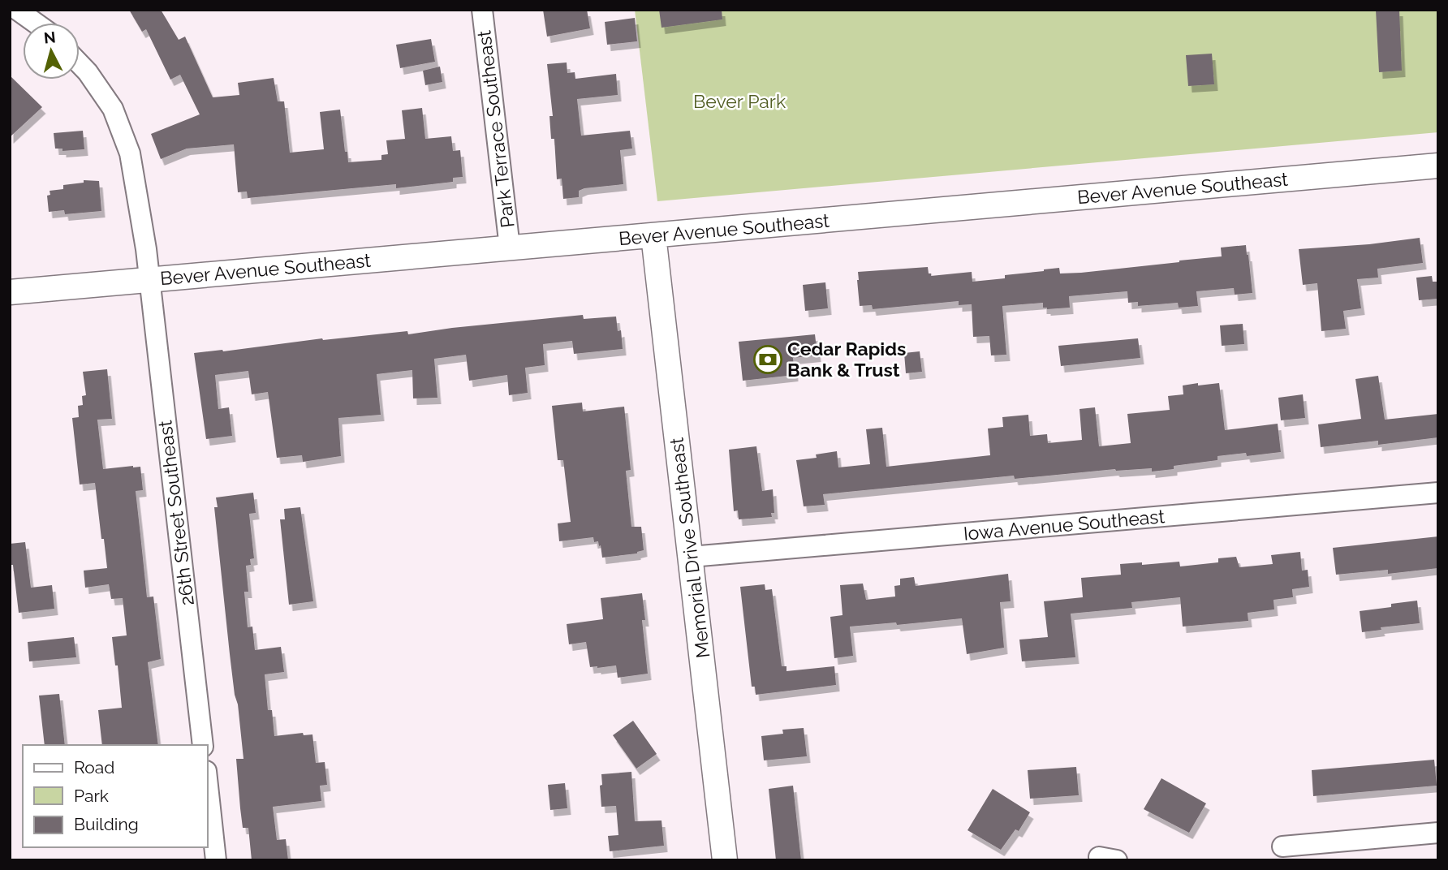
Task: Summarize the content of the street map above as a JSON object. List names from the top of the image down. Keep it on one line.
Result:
{"streets":{"street":["Park Terrace Southeast","Bever Avenue Southeast","26th Street Southeast","Iowa Avenue Southeast","Memorial Drive Southeast"]},"crossings":[["Park Terrace Southeast","Bever Avenue Southeast"],["Bever Avenue Southeast","26th Street Southeast"],["Bever Avenue Southeast","Memorial Drive Southeast"],["Iowa Avenue Southeast","Memorial Drive Southeast"]],"parks":["Bever Park"],"places":{"bank":["Cedar Rapids Bank & Trust"]},"legend":["Road","Park","Building"],"north":"top"}
